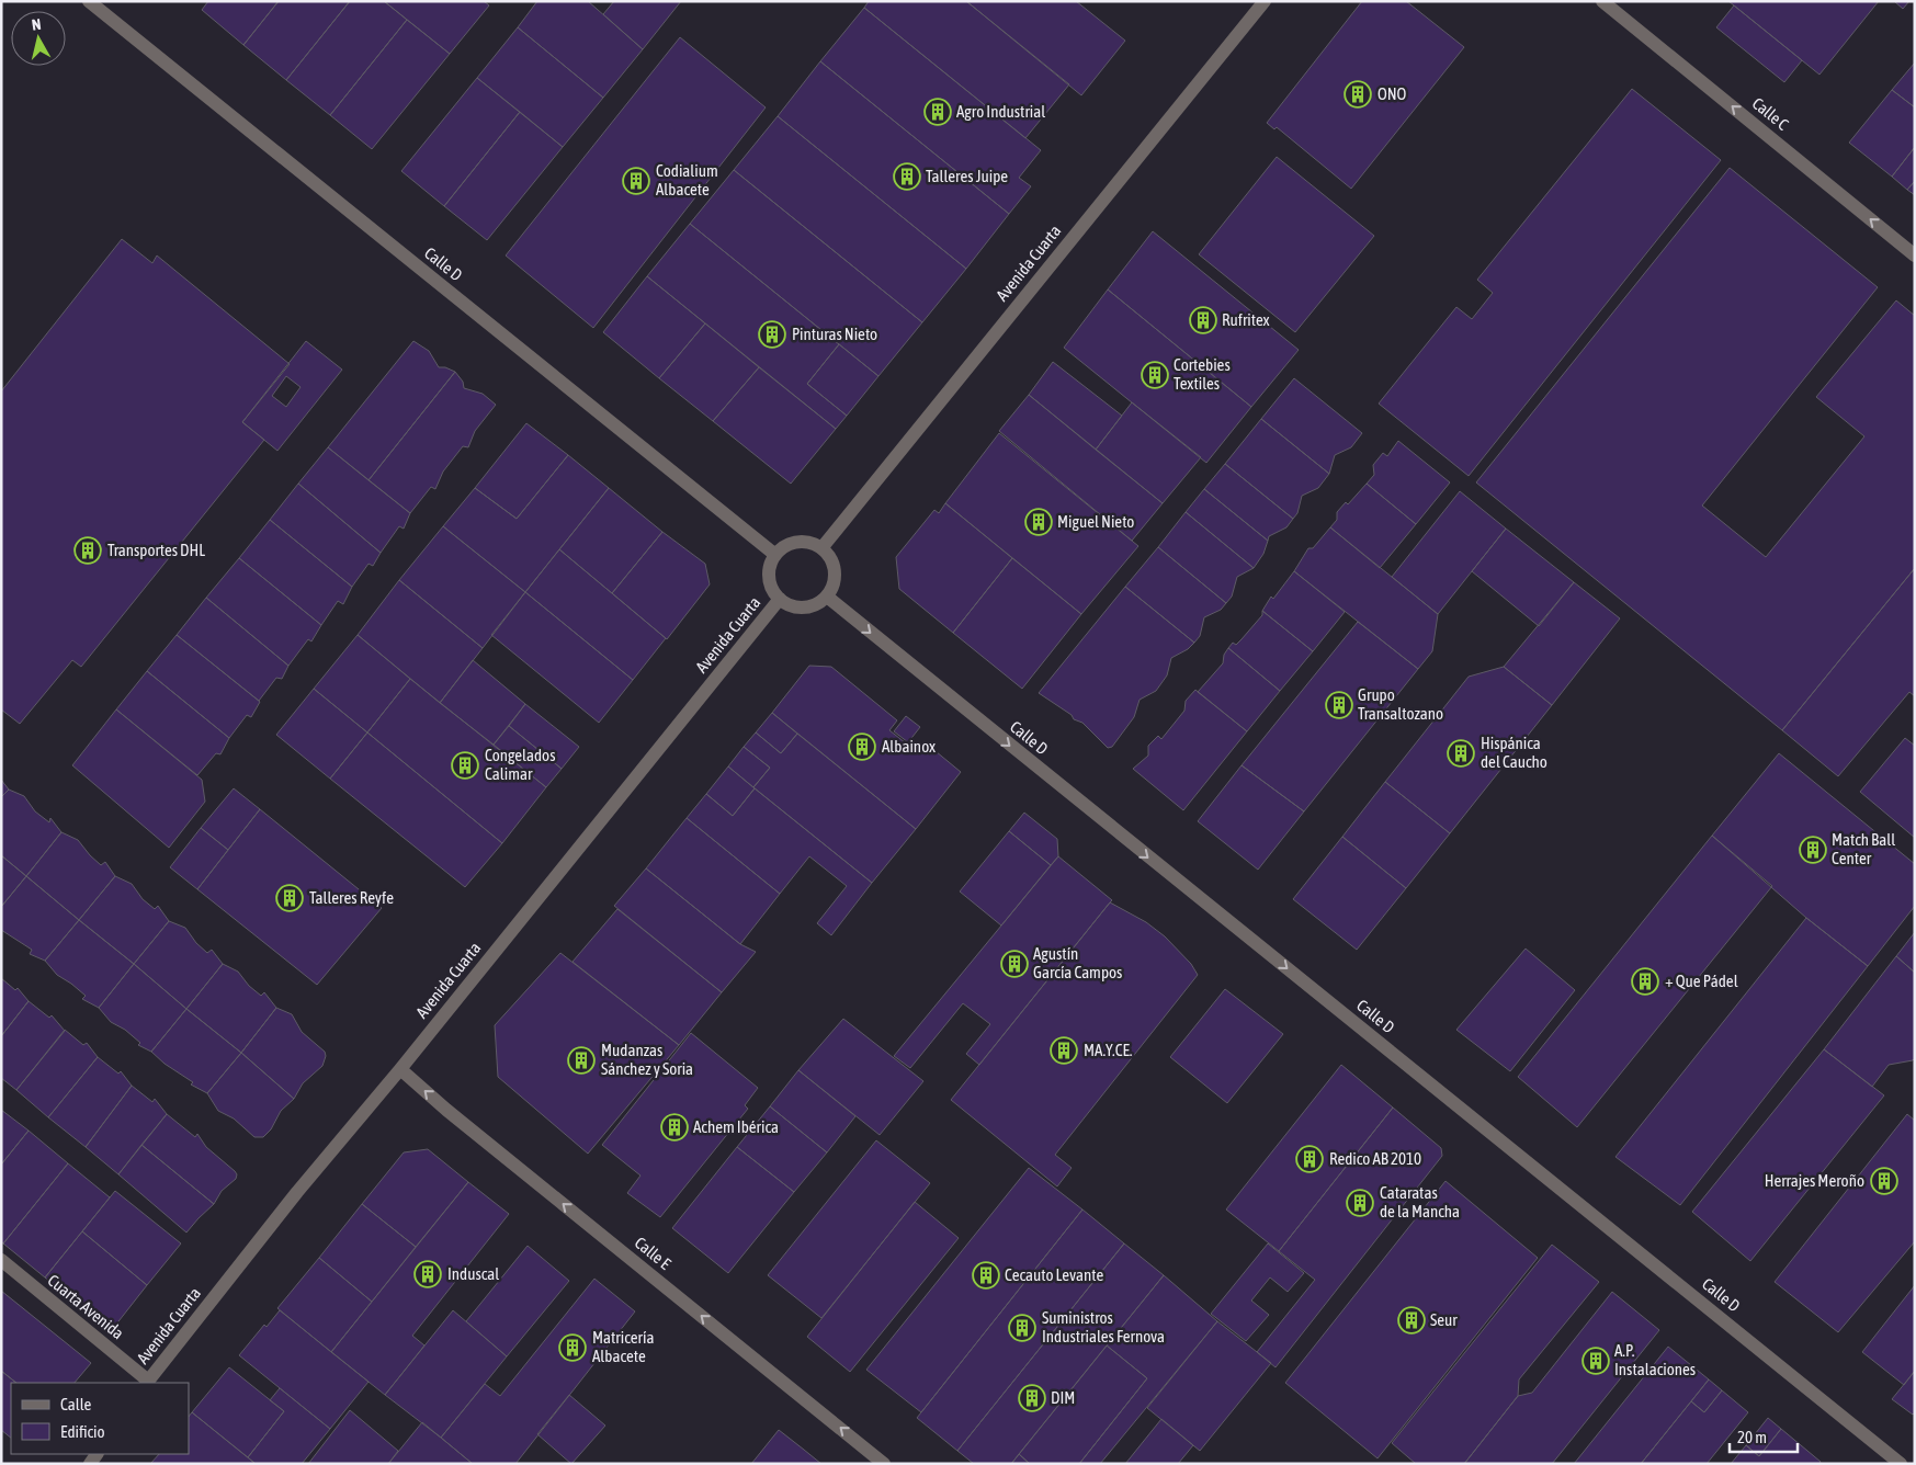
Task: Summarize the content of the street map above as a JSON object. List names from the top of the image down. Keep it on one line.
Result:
{"streets":{"street":["Calle C","Avenida Cuarta","Calle D","Calle E","Cuarta Avenida"]},"crossings":[["Avenida Cuarta","Calle D"],["Avenida Cuarta","Calle E"],["Avenida Cuarta","Cuarta Avenida"]],"one_way":["Calle C","Calle D","Calle E"],"places":{"building":["ONO","Agro Industrial","Talleres Juipe","Codialium Albacete","Rufritex","Pinturas Nieto","Cortebies Textiles","Miguel Nieto","Transportes DHL","Grupo Transaltozano","Albainox","Hispánica del Caucho","Congelados Calimar","Match Ball Center","Talleres Reyfe","Agustín García Campos","+ Que Pádel","MA.Y.CE.","Mudanzas Sánchez y Soria","Achem Ibérica","Redico AB 2010","Herrajes Meroño","Cataratas de la Mancha","Induscal","Cecauto Levante","Seur","Suministros Industriales Fernova","Matricería Albacete","A.P. Instalaciones","DIM"]},"legend":["Calle","Edificio"],"scale_bar":"20 m","north":"top"}
